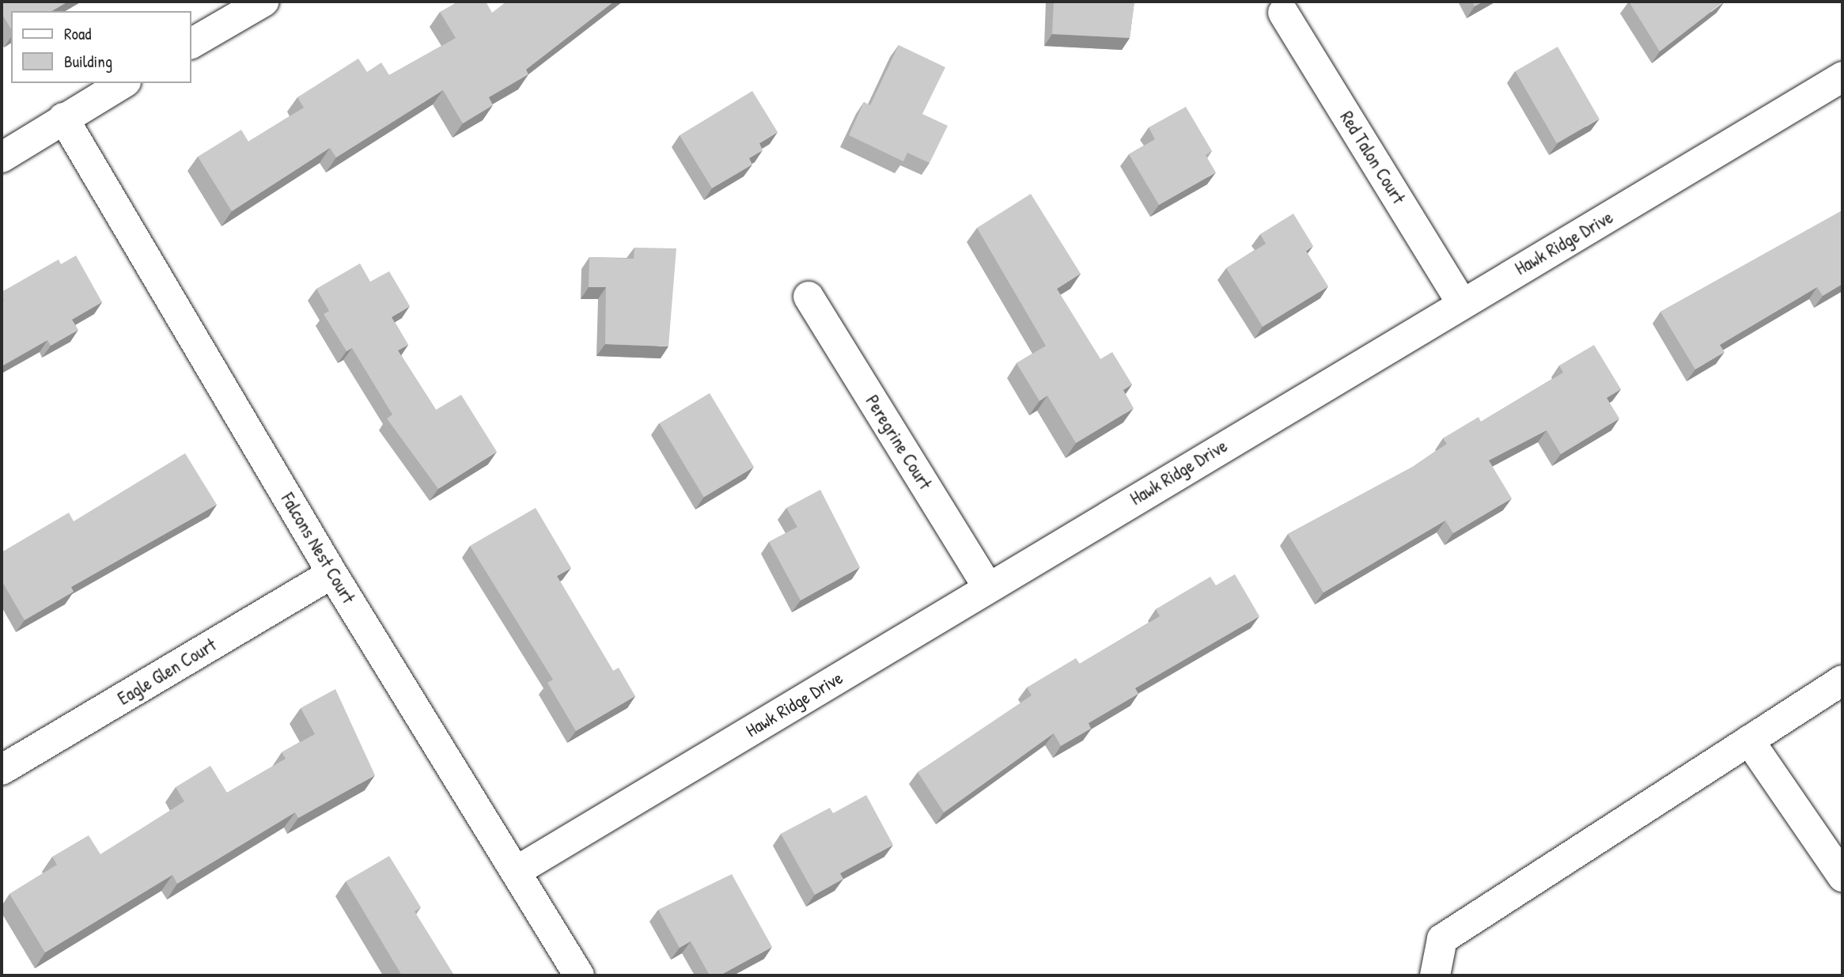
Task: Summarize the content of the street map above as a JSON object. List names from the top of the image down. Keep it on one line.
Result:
{"streets":{"street":["Red Talon Court","Hawk Ridge Drive","Peregrine Court","Falcons Nest Court","Eagle Glen Court"]},"crossings":[["Red Talon Court","Hawk Ridge Drive"],["Hawk Ridge Drive","Peregrine Court"],["Hawk Ridge Drive","Falcons Nest Court"],["Falcons Nest Court","Eagle Glen Court"]],"legend":["Road","Building"]}
